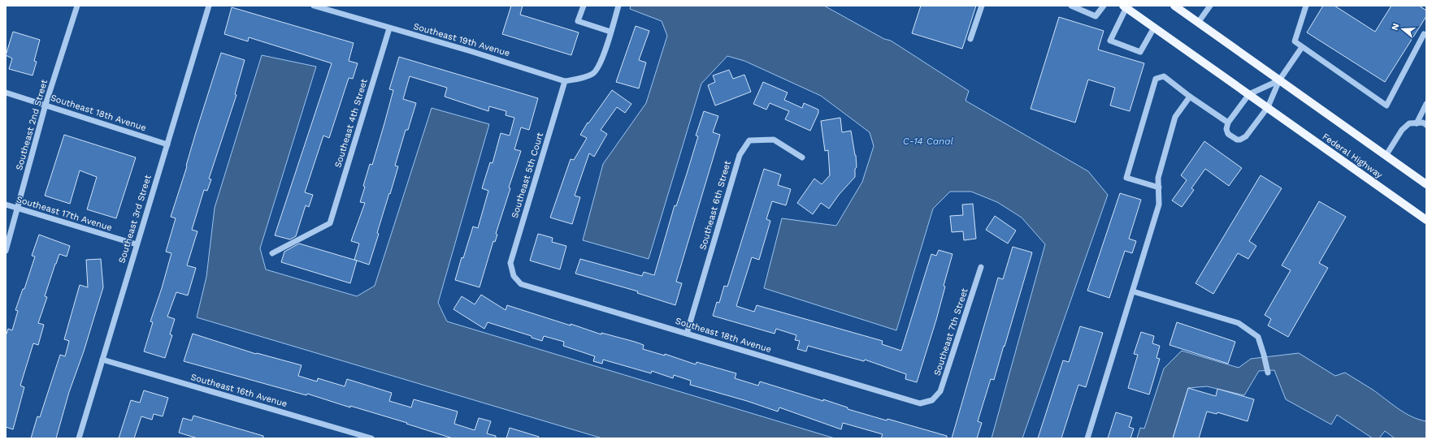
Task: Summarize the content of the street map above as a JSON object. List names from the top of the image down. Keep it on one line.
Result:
{"streets":{"main road":["Federal Highway"],"street":["Southeast 19th Avenue","Southeast 18th Avenue","Southeast 4th Street","Southeast 2nd Street","Southeast 5th Court","Southeast 6th Street","Southeast 17th Avenue","Southeast 3rd Street","Southeast 7th Street","Southeast 16th Avenue"]},"crossings":[["Southeast 19th Avenue","Southeast 4th Street"],["Southeast 19th Avenue","Southeast 5th Court"],["Southeast 18th Avenue","Southeast 2nd Street"],["Southeast 18th Avenue","Southeast 5th Court"],["Southeast 18th Avenue","Southeast 6th Street"],["Southeast 18th Avenue","Southeast 3rd Street"],["Southeast 18th Avenue","Southeast 7th Street"],["Southeast 2nd Street","Southeast 17th Avenue"],["Southeast 17th Avenue","Southeast 3rd Street"],["Southeast 3rd Street","Southeast 16th Avenue"]],"water":["C-14 Canal"],"north":"left"}
